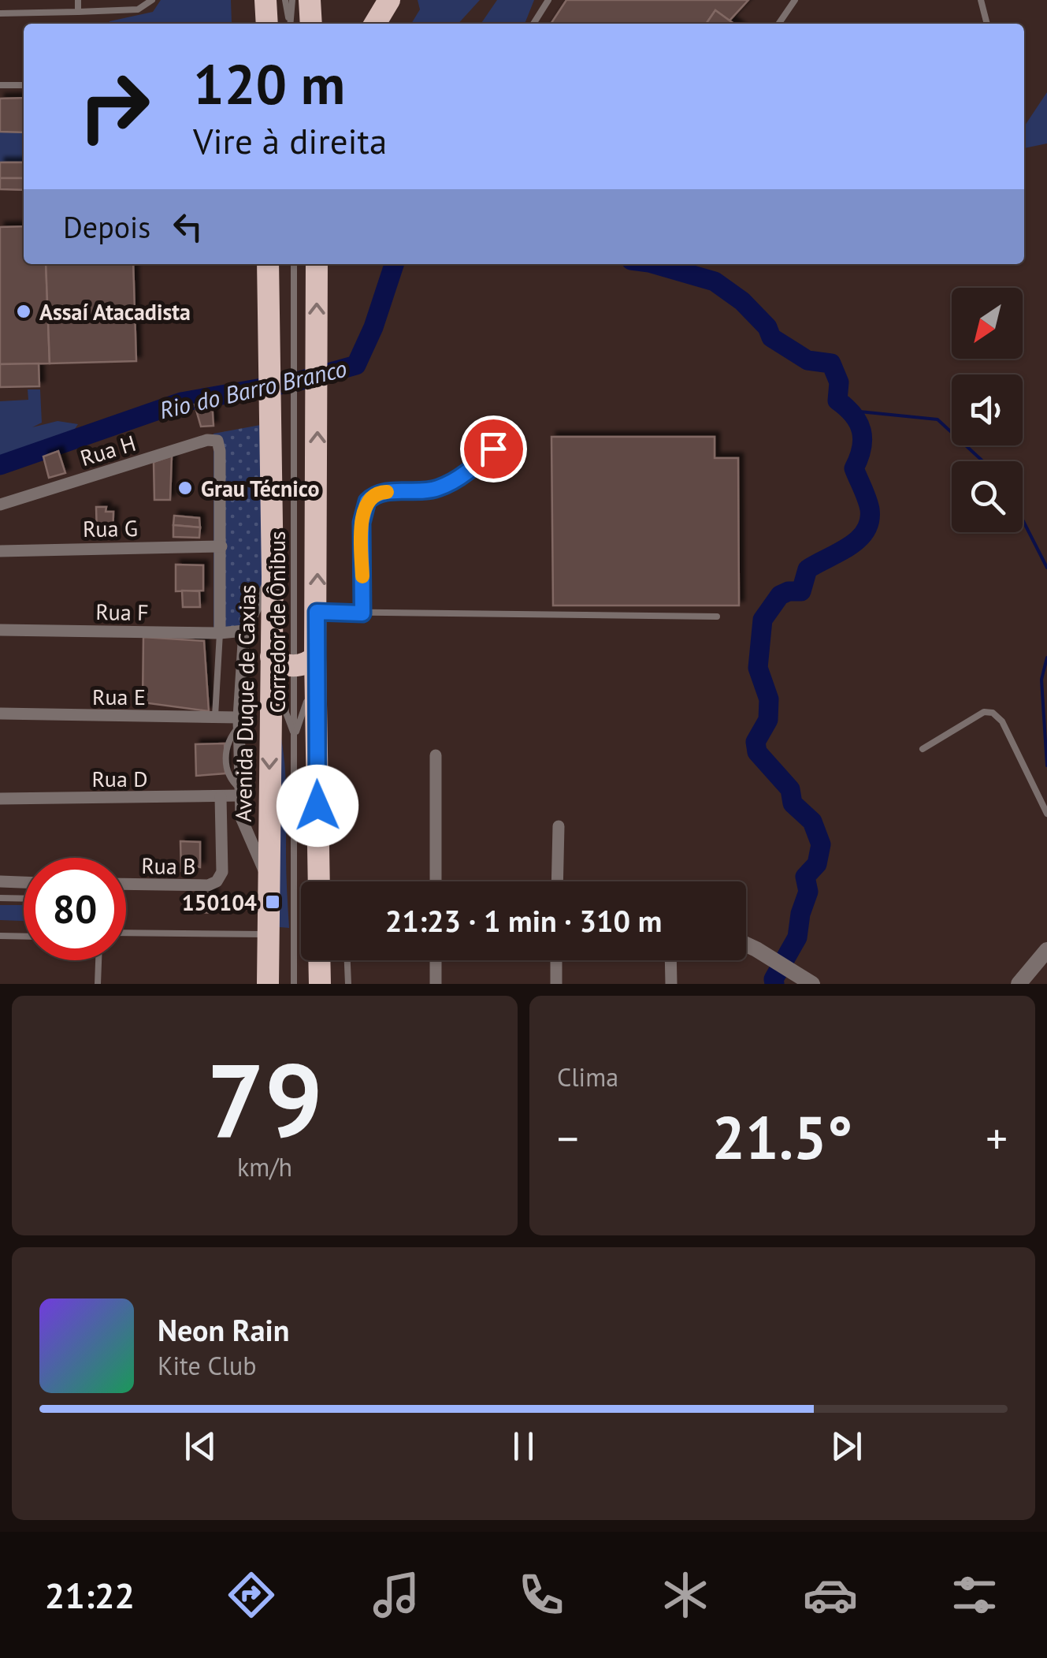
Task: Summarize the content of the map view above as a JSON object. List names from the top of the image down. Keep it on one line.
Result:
{"streets":{"highway":["Avenida Duque de Caxias"],"street":["Rua H","Rua G","Rua F","Rua E","Rua D","Rua B"],"lane":["Corredor de Ônibus"]},"crossings":[["Rua H","Rua G"],["Corredor de Ônibus","Avenida Duque de Caxias"],["Rua D","Rua B"]],"water":["Rio do Barro Branco"],"places":{"other":["Assaí Atacadista","Grau Técnico"],"transit":["150104"]},"north":"bottom left","page":{"turn":["120 m","Vire à direita"],"then":"Depois","limit":"80","trip":"21:23 · 1 min · 310 m","tile":[["79","km/h"],"Clima"],"heat":["−","21.5°","+"],"song":["Neon Rain","Kite Club"],"tabs":"21:22"}}
